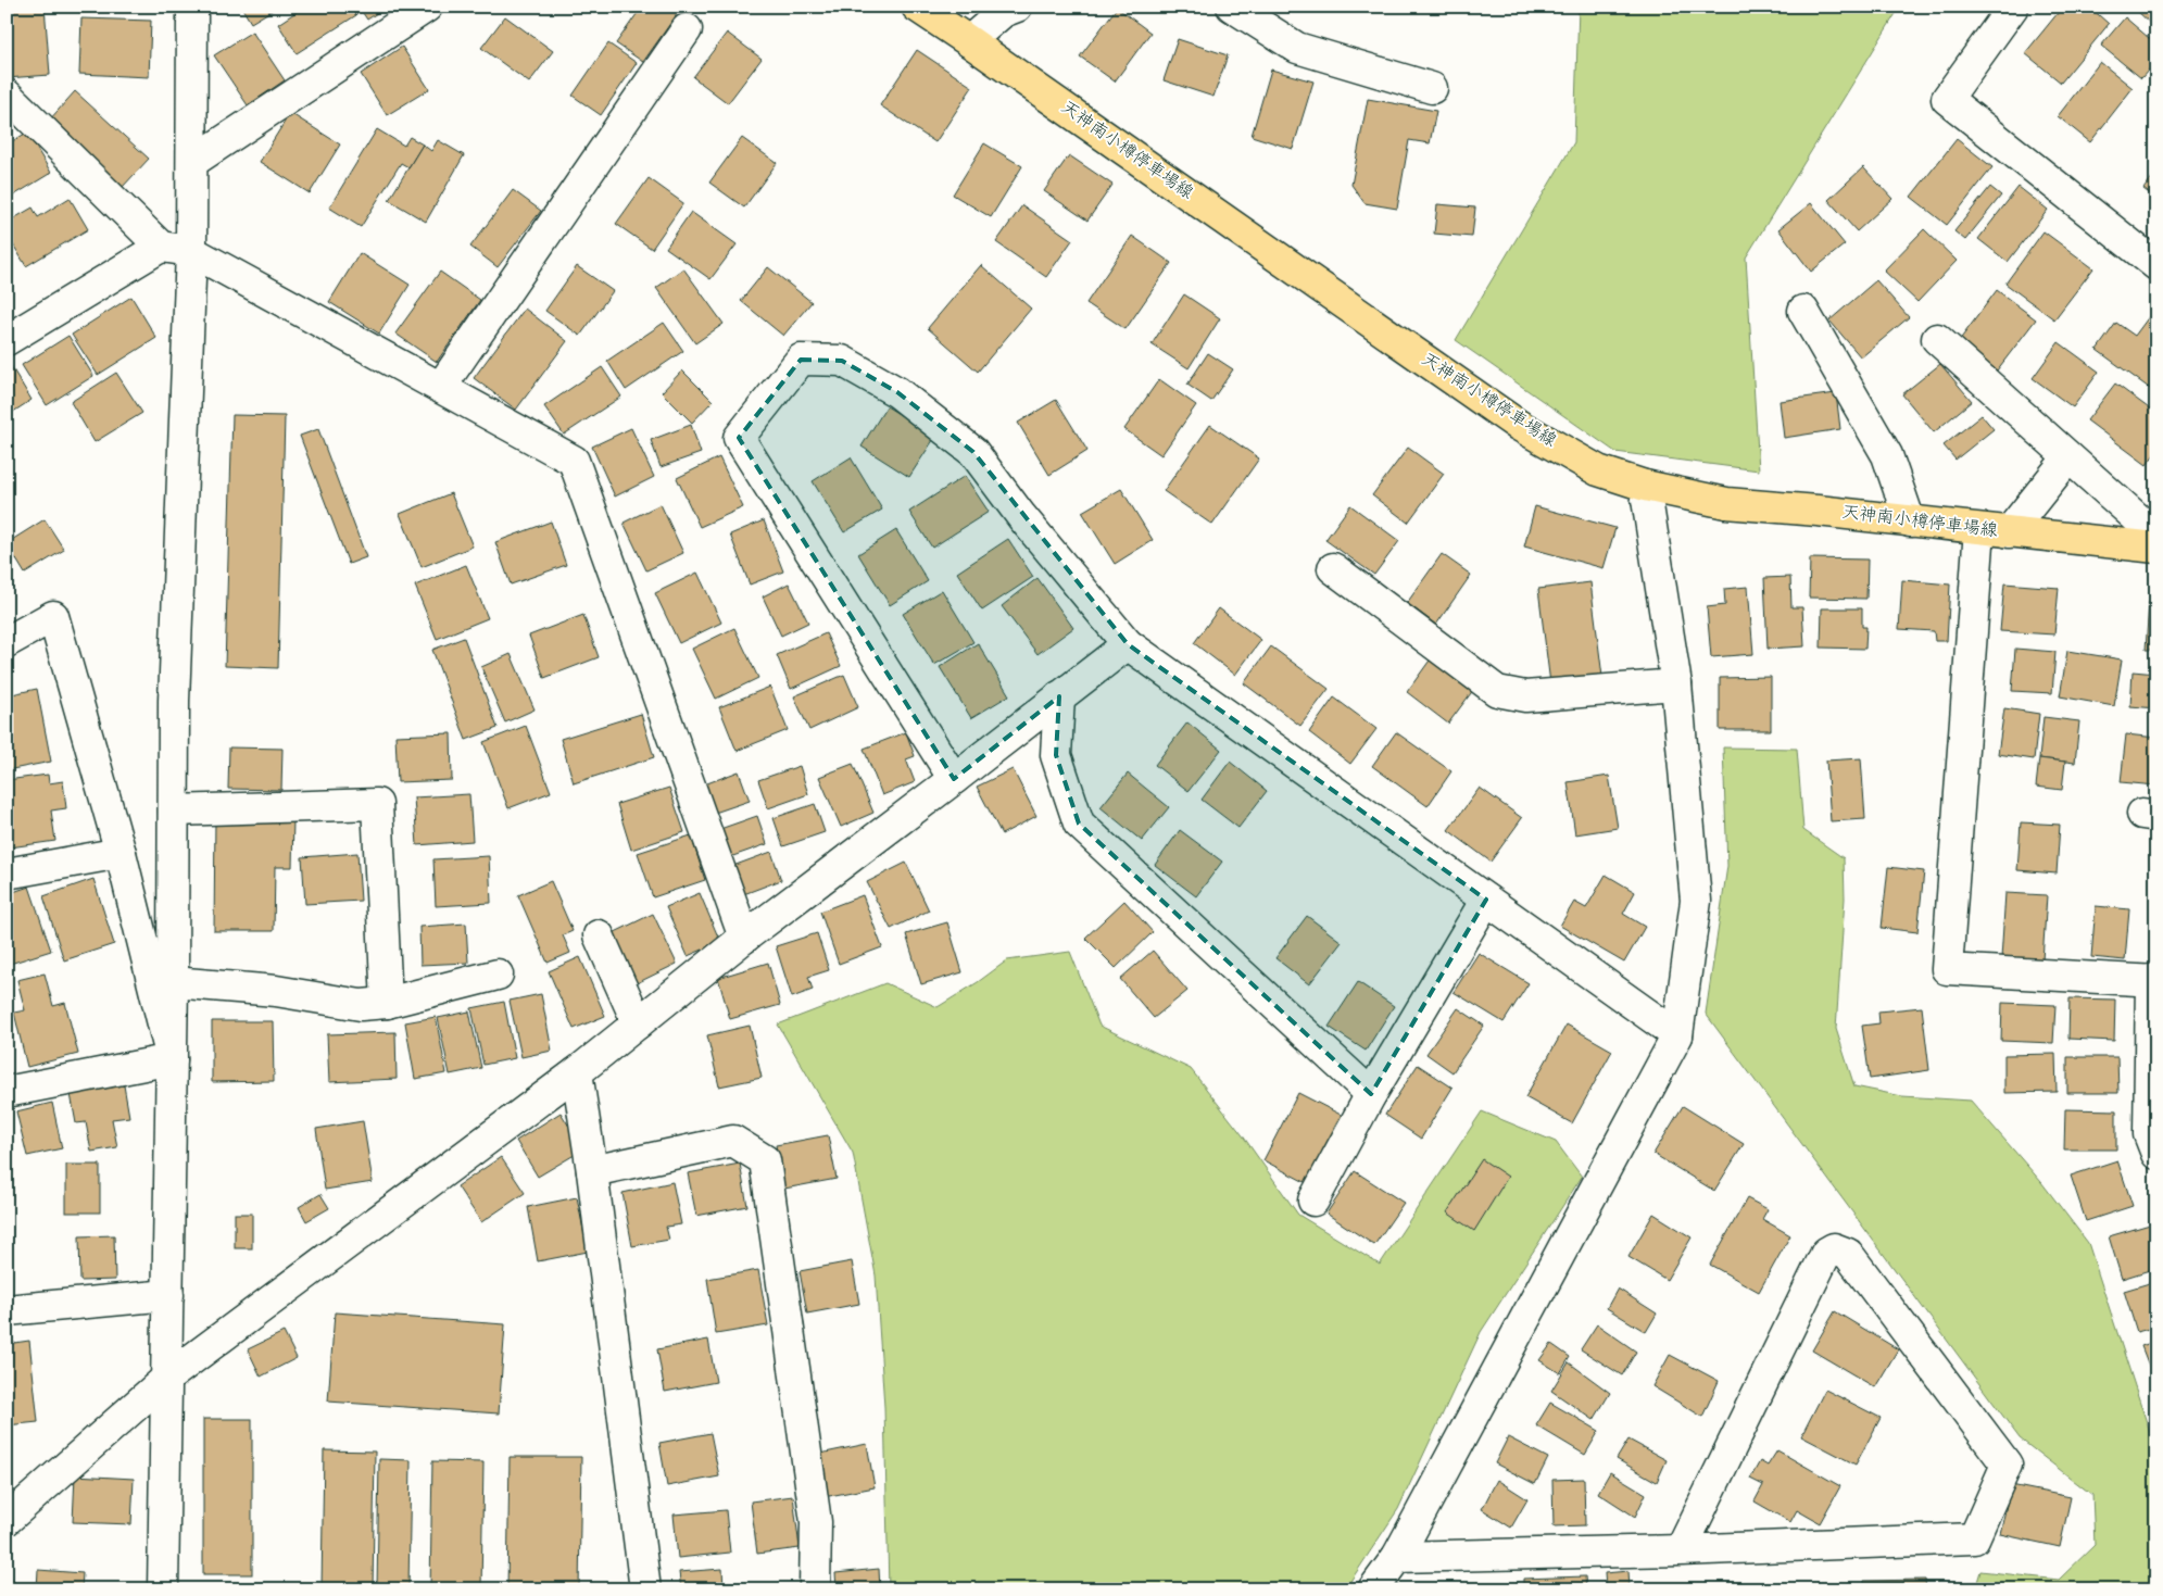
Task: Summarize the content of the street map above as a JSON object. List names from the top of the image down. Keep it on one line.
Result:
{"streets":{"main road":["天神南小樽停車場線"]}}
